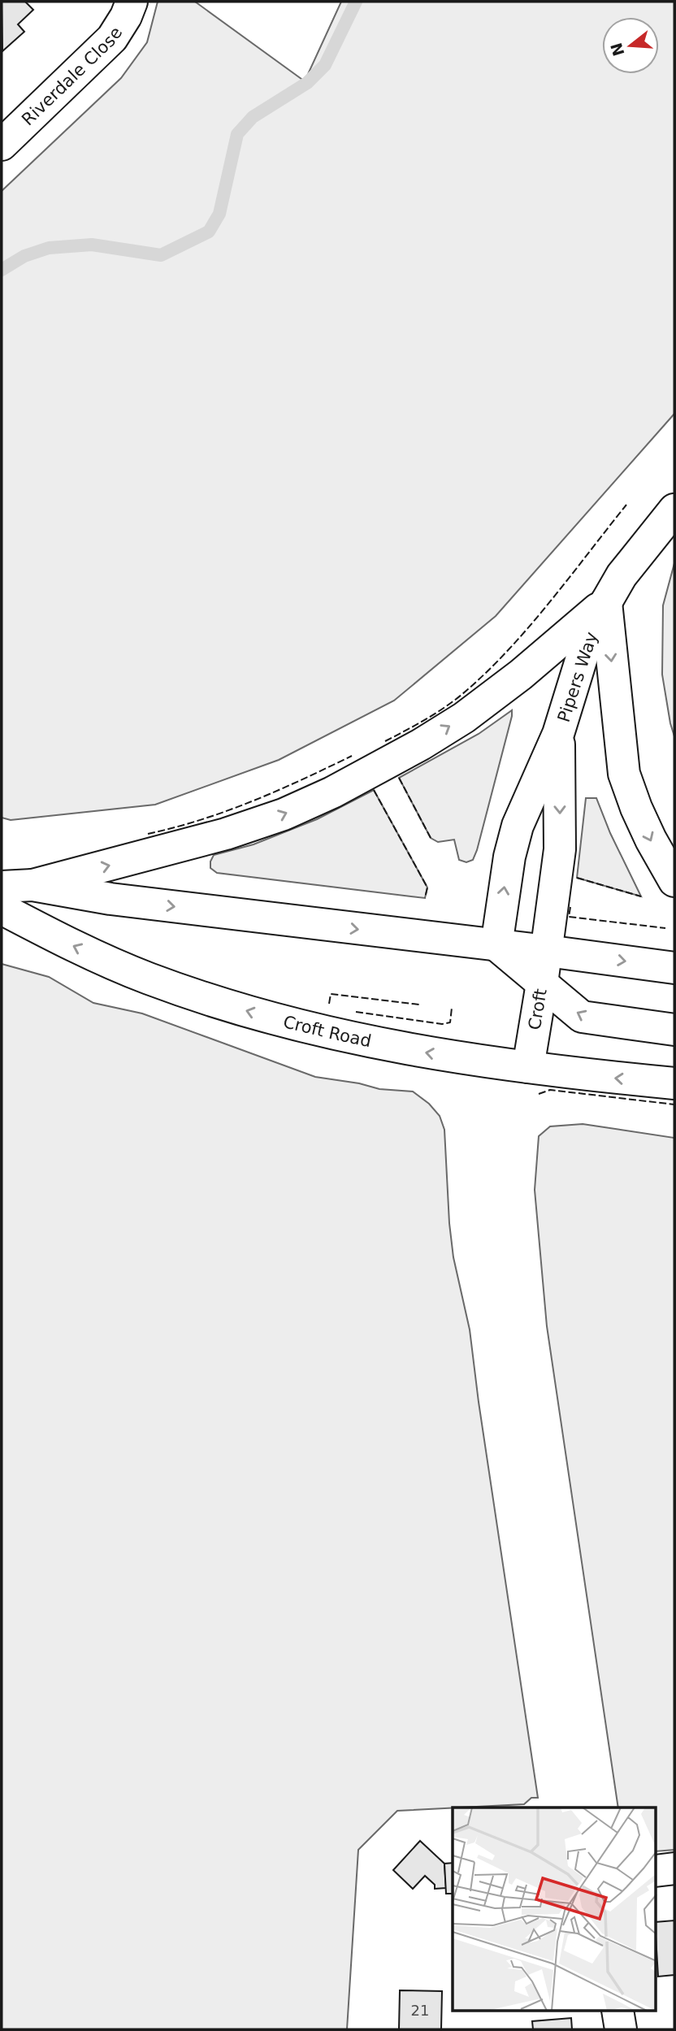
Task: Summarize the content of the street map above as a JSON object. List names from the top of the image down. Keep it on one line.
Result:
{"streets":{"main road":["Riverdale Close","Pipers Way","Croft","Croft Road"]},"crossings":[["Pipers Way","Croft"],["Croft","Croft Road"]],"house_numbers":["21"],"north":"left"}
